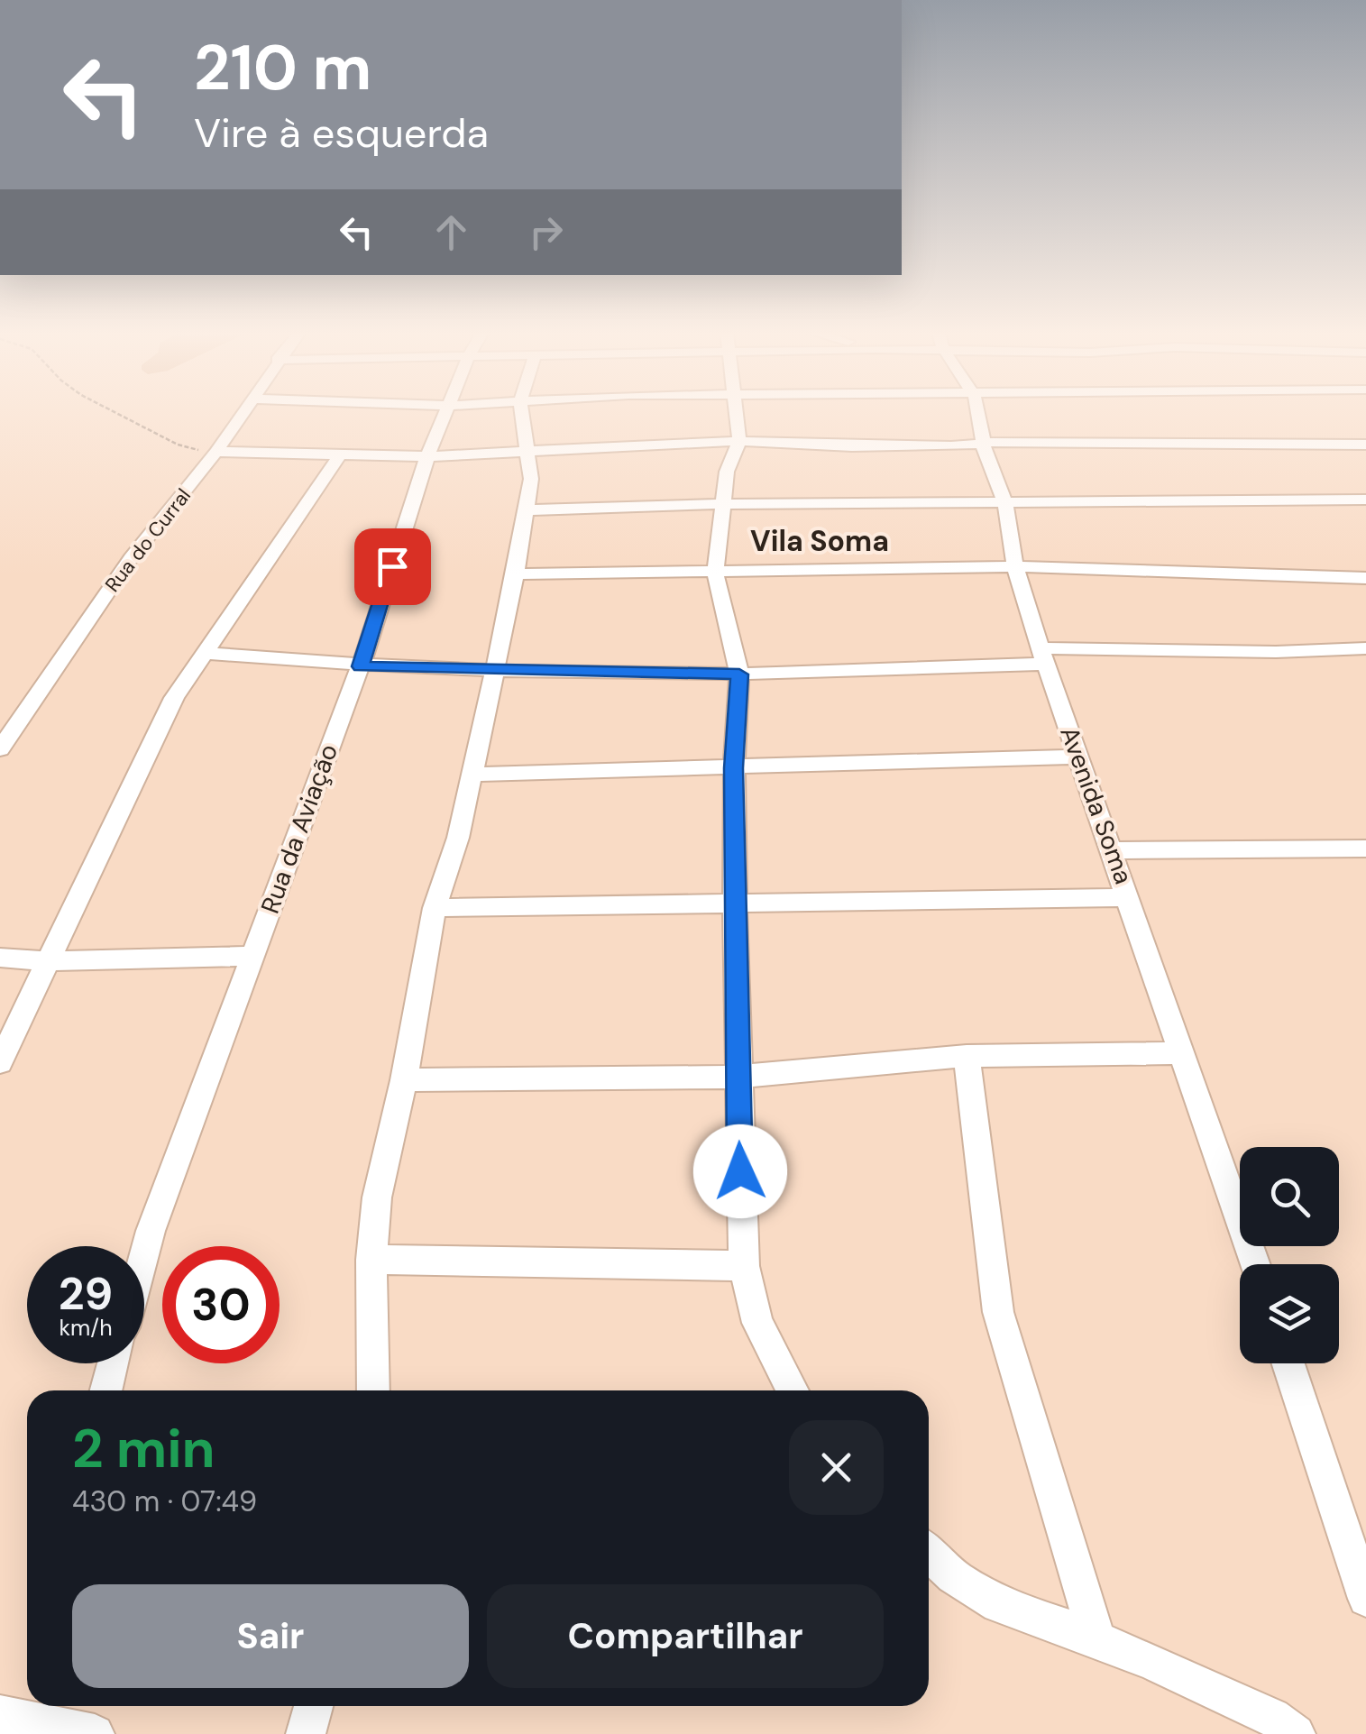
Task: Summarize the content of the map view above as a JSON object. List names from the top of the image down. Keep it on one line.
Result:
{"streets":{"street":["Rua do Curral","Avenida Soma","Rua da Aviação"]},"districts":["Vila Soma"],"page":{"turn":["210 m","Vire à esquerda"],"speed":"29 km/h","limit":"30","heading":["2 min","430 m · 07:49"],"buttons":["Sair","Compartilhar"]}}
